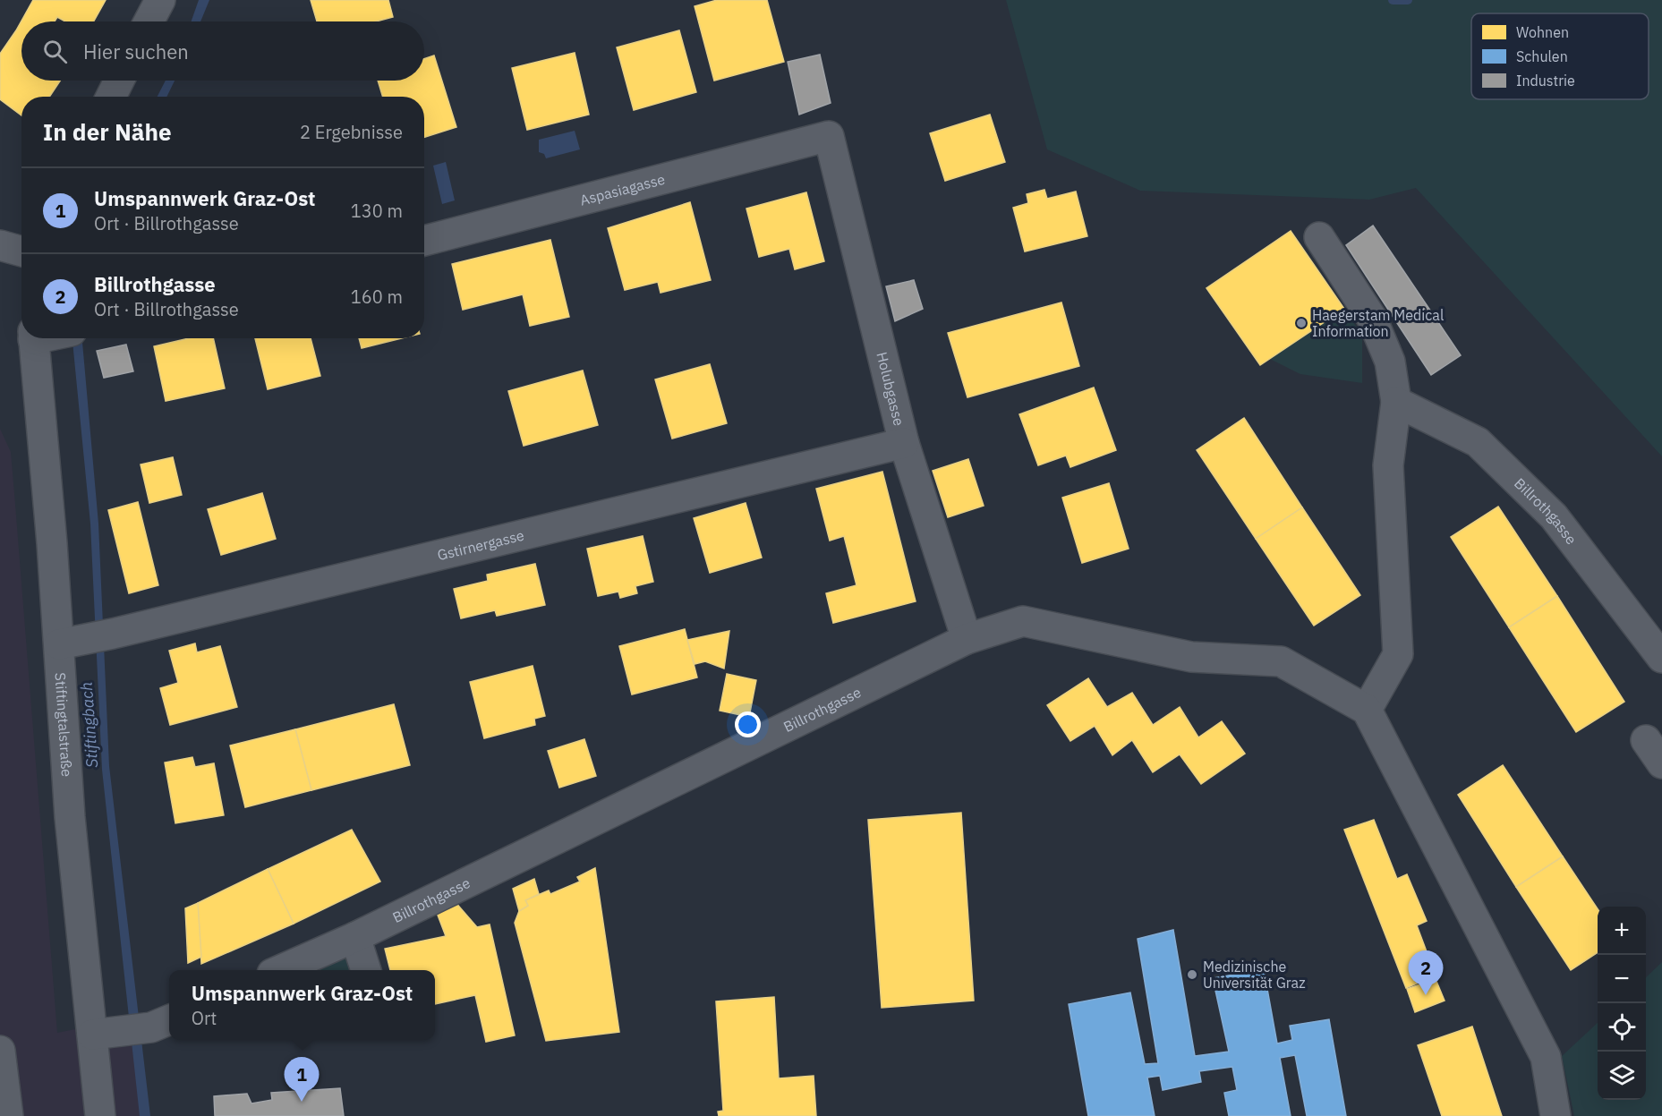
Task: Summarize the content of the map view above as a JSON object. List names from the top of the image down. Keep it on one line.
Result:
{"streets":{"street":["Aspasiagasse","Holubgasse","Billrothgasse","Gstirnergasse","Stiftingtalstraße"]},"crossings":[["Aspasiagasse","Holubgasse"],["Holubgasse","Billrothgasse"],["Holubgasse","Gstirnergasse"],["Gstirnergasse","Stiftingtalstraße"]],"water":["Stiftingbach"],"places":["Haegerstam Medical Information","Medizinische Universität Graz"],"legend":["Wohnen","Schulen","Industrie"],"page":{"search":"Hier suchen","heading":["In der Nähe","2 Ergebnisse"],"list":[{"mark":"1","name":"Umspannwerk Graz-Ost","note":"Ort · Billrothgasse","value":"130 m"},{"mark":"2","name":"Billrothgasse","note":"Ort · Billrothgasse","value":"160 m"}],"map_buttons":["+","−"],"pins":["2","1"],"popup":["Umspannwerk Graz-Ost","Ort"]}}
